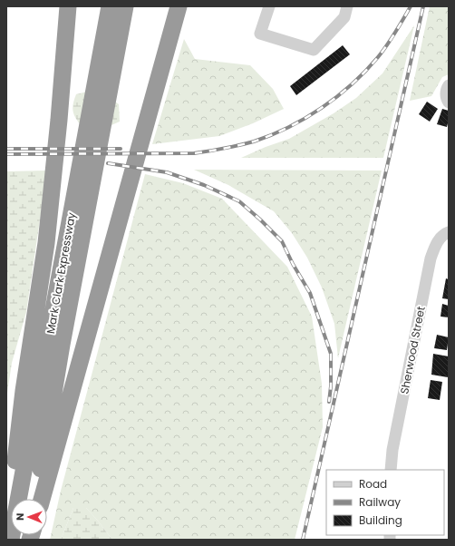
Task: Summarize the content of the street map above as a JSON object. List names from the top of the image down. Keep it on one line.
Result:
{"streets":{"highway":["Mark Clark Expressway"],"street":["Sherwood Street"]},"legend":["Road","Railway","Building"],"north":"left"}
